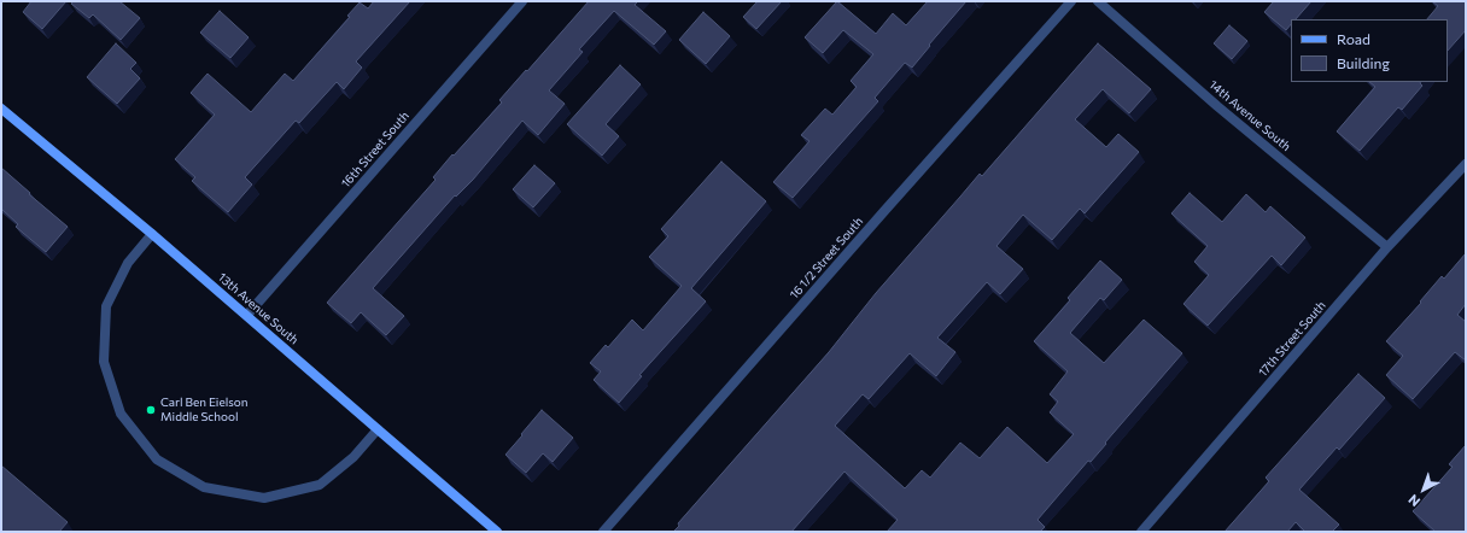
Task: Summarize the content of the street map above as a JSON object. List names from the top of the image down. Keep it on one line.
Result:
{"streets":{"main road":["13th Avenue South"],"street":["14th Avenue South","16th Street South","16 1/2 Street South","17th Street South"]},"crossings":[["14th Avenue South","17th Street South"],["16th Street South","13th Avenue South"]],"places":["Carl Ben Eielson Middle School"],"legend":["Road","Building"],"north":"bottom left"}
